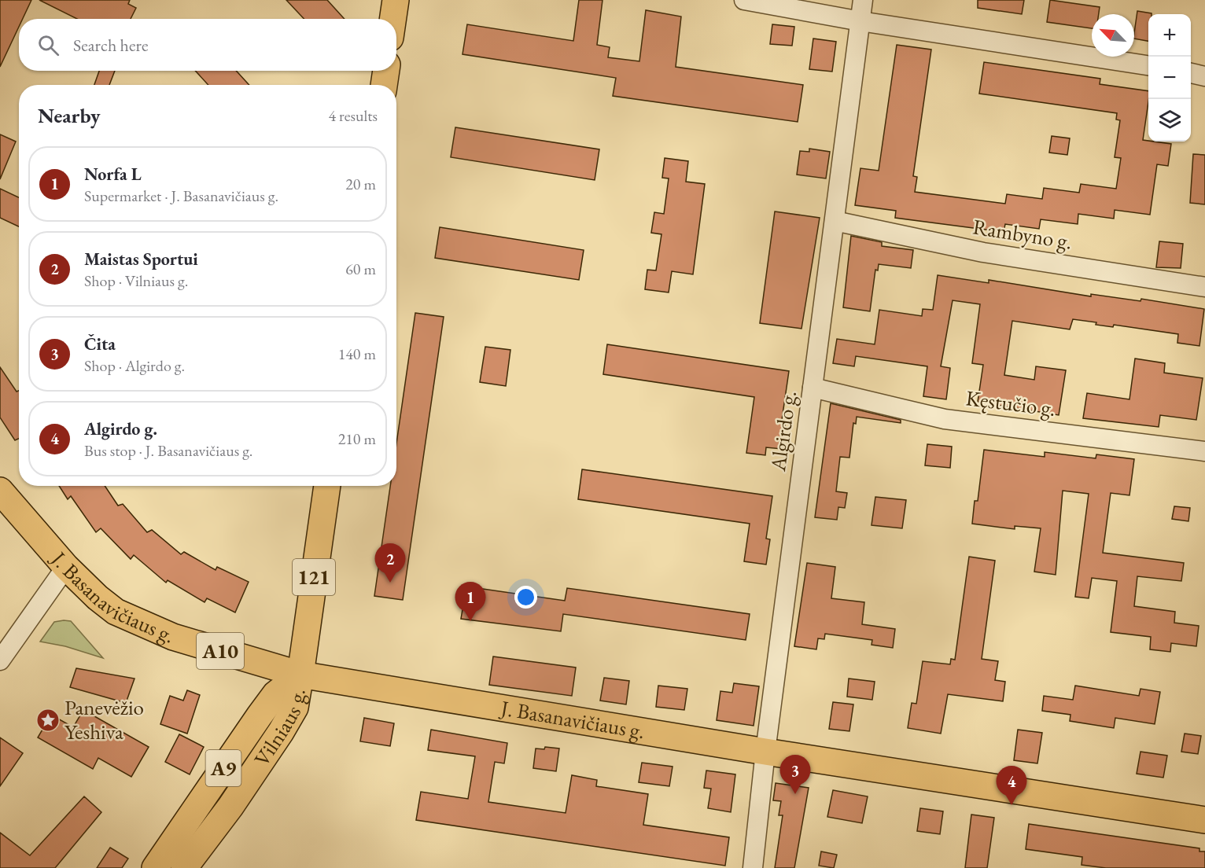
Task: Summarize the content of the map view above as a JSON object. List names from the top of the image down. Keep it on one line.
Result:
{"streets":{"main road":["121","J. Basanavičiaus g.","A10","Vilniaus g.","A9"],"street":["Rambyno g.","Kęstučio g.","Algirdo g."]},"crossings":[["Rambyno g.","Algirdo g."],["Kęstučio g.","Algirdo g."],["Algirdo g.","J. Basanavičiaus g."],["J. Basanavičiaus g.","Vilniaus g."]],"places":{"place":["Panevėžio Yeshiva"]},"north":"top left","page":{"map_buttons":["+","−"],"search":"Search here","heading":["Nearby","4 results"],"list":[{"mark":"1","name":"Norfa L","note":"Supermarket · J. Basanavičiaus g.","value":"20 m"},{"mark":"2","name":"Maistas Sportui","note":"Shop · Vilniaus g.","value":"60 m"},{"mark":"3","name":"Čita","note":"Shop · Algirdo g.","value":"140 m"},{"mark":"4","name":"Algirdo g.","note":"Bus stop · J. Basanavičiaus g.","value":"210 m"}],"pins":["2","1","3","4"]}}
